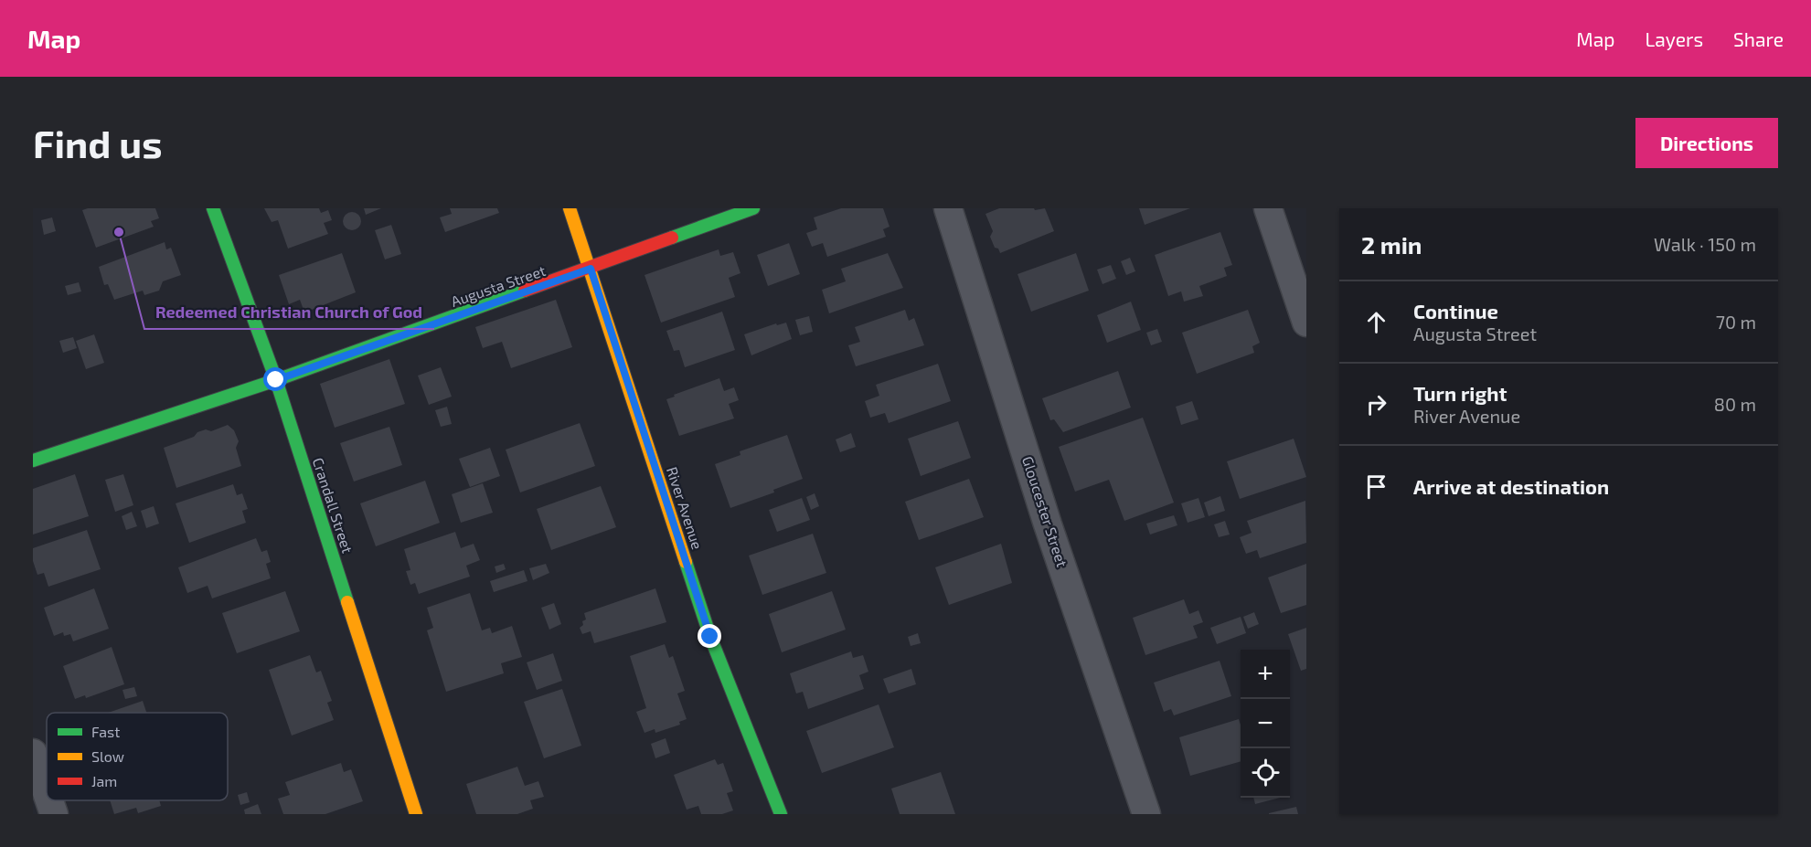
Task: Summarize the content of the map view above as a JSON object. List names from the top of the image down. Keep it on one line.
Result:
{"streets":{"street":["Augusta Street","Crandall Street","River Avenue","Gloucester Street"]},"crossings":[["Augusta Street","Crandall Street"],["Augusta Street","River Avenue"]],"places":["Redeemed Christian Church of God"],"legend":["Fast","Slow","Jam"],"page":{"header":"Map","nav":["Map","Layers","Share"],"buttons":"Directions","title":"Find us","heading":["2 min","Walk · 150 m"],"list":[["Continue","Augusta Street","70 m"],["Turn right","River Avenue","80 m"],"Arrive at destination"],"map_buttons":["+","−"]}}
